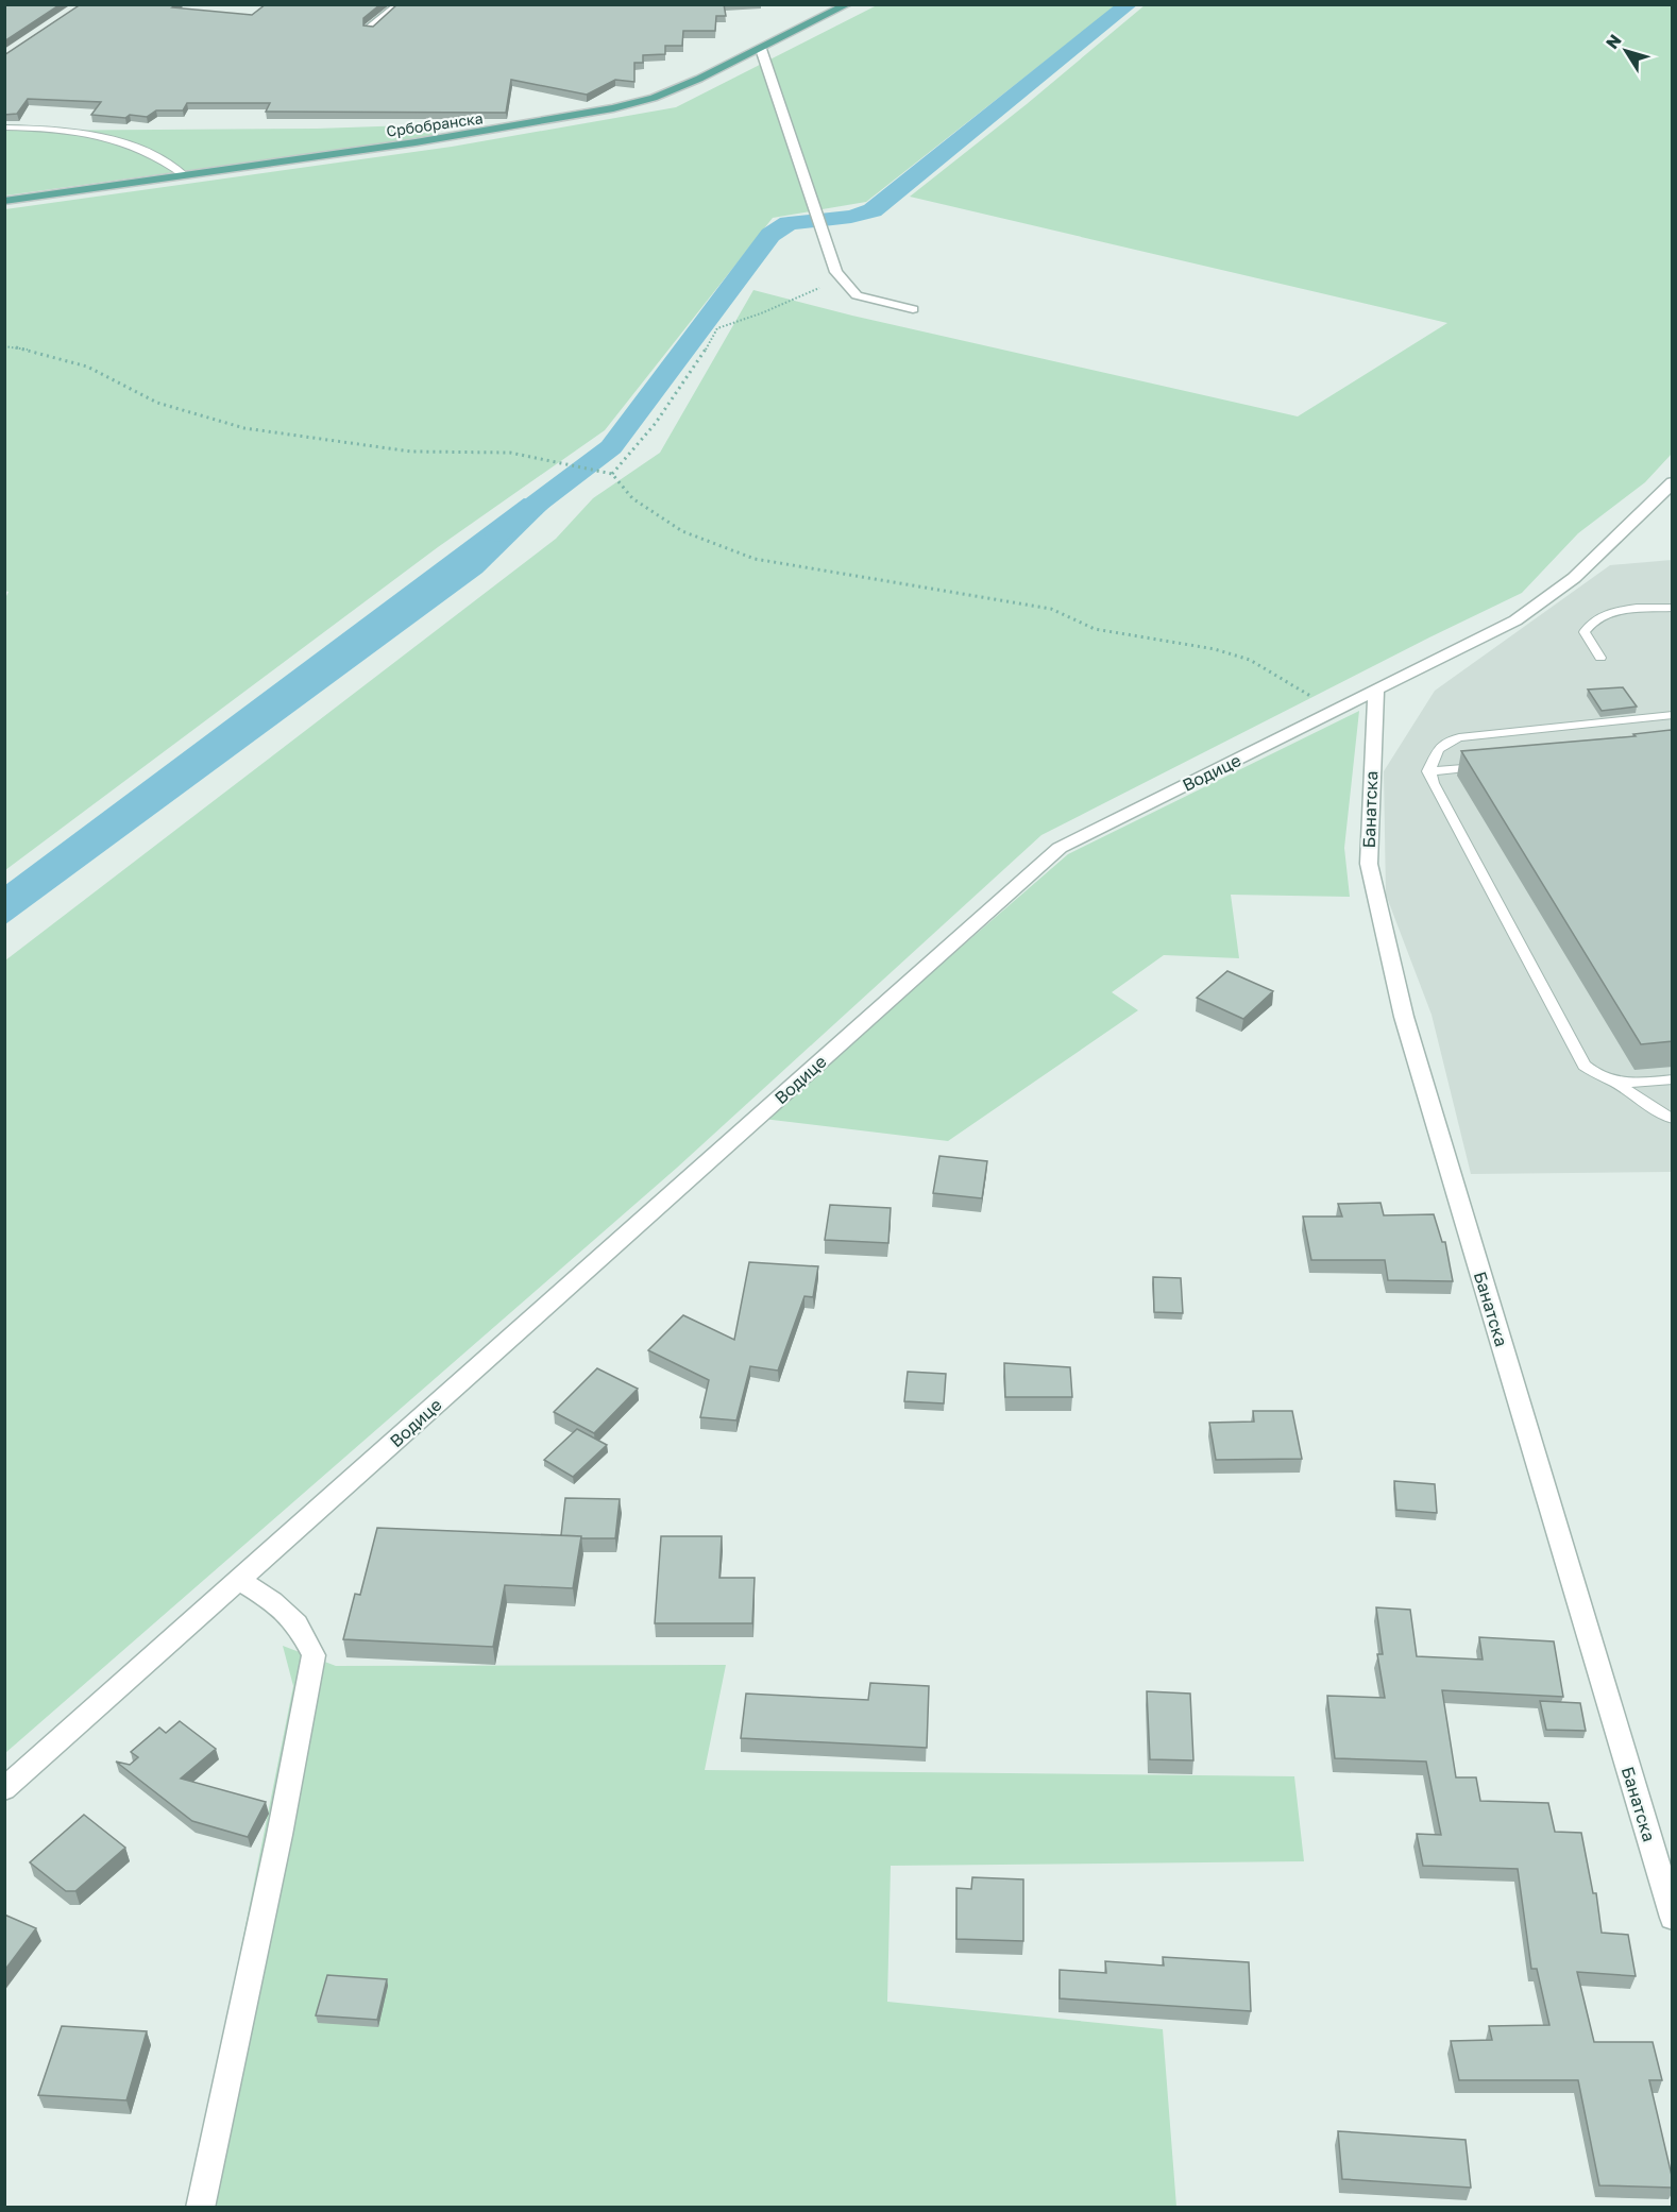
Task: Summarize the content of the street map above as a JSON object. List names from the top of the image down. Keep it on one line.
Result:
{"streets":{"main road":["Србобранска"],"street":["Водице","Банатска"]},"crossings":[["Водице","Банатска"]],"north":"top left"}
